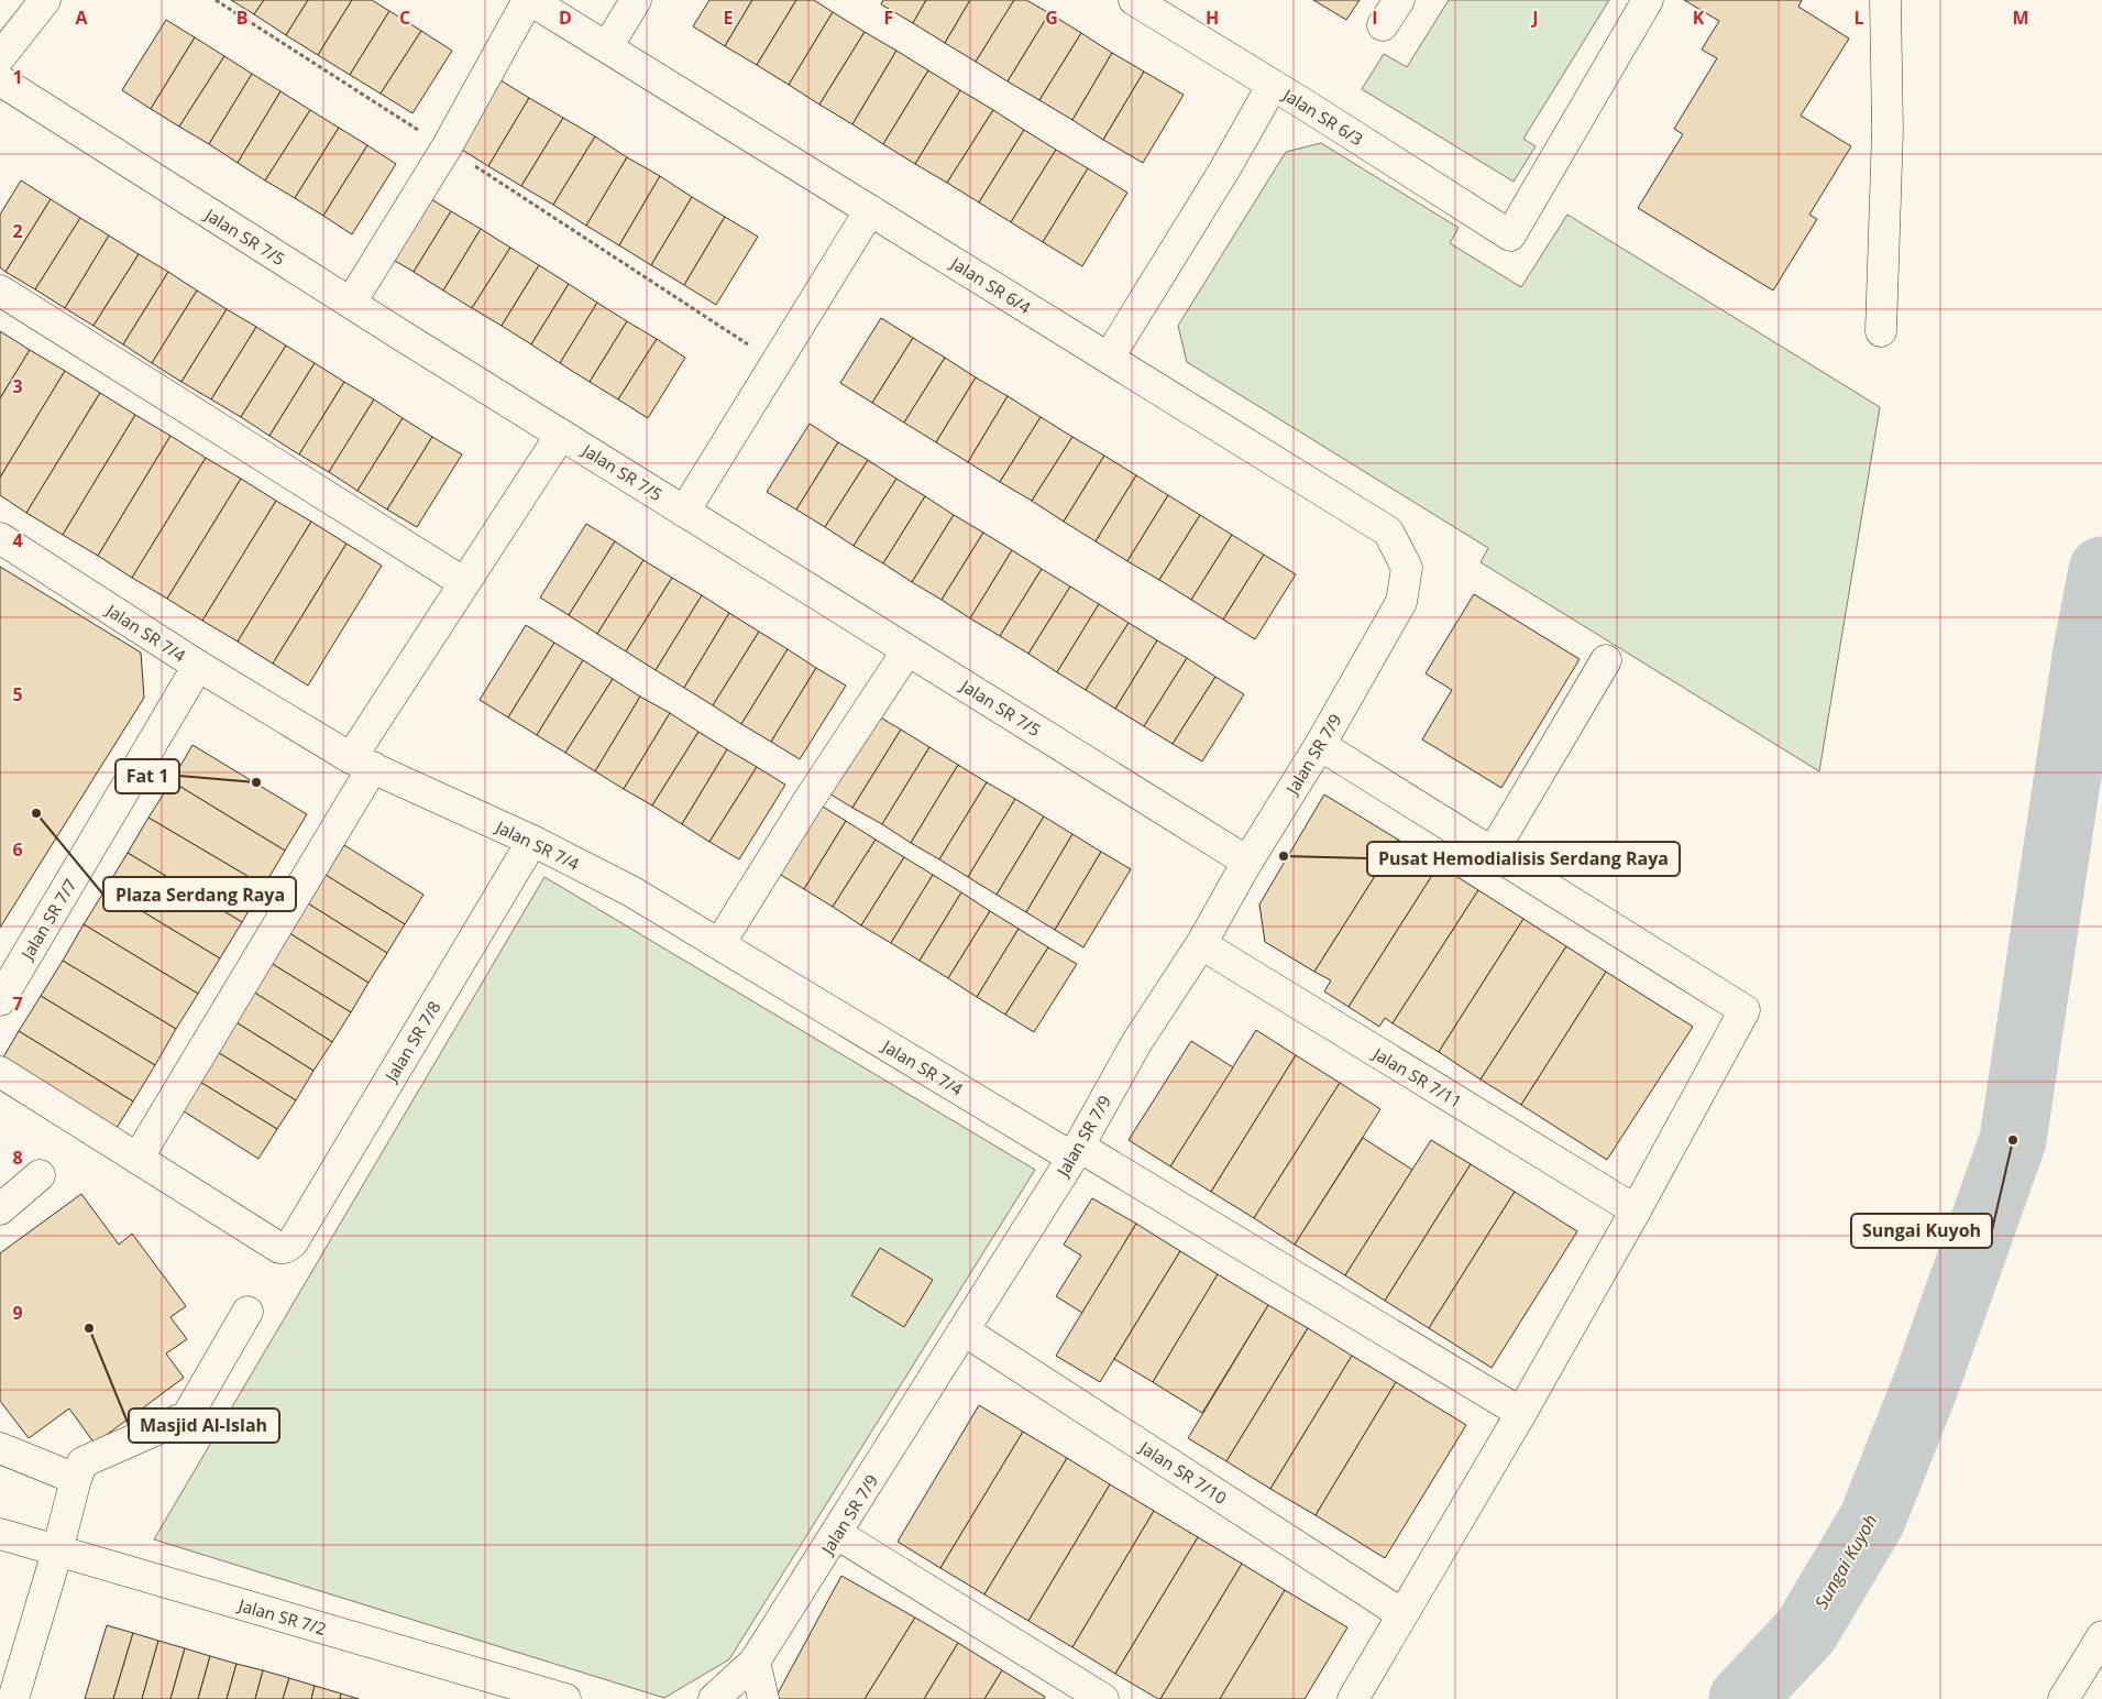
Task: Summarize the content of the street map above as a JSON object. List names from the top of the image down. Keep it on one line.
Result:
{"streets":{"street":["Jalan SR 6/3","Jalan SR 7/5","Jalan SR 6/4","Jalan SR 7/4","Jalan SR 7/9","Jalan SR 7/7","Jalan SR 7/8","Jalan SR 7/11","Jalan SR 7/10","Jalan SR 7/2"]},"crossings":[["Jalan SR 7/5","Jalan SR 7/9"],["Jalan SR 6/4","Jalan SR 7/9"],["Jalan SR 7/4","Jalan SR 7/9"],["Jalan SR 7/4","Jalan SR 7/7"],["Jalan SR 7/4","Jalan SR 7/8"],["Jalan SR 7/9","Jalan SR 7/11"],["Jalan SR 7/9","Jalan SR 7/10"]],"water":["Sungai Kuyoh"],"places":["Fat 1","Plaza Serdang Raya","Pusat Hemodialisis Serdang Raya","Sungai Kuyoh","Masjid Al-Islah"],"grid":{"columns":["A","B","C","D","E","F","G","H","I","J","K","L","M"],"rows":["1","2","3","4","5","6","7","8","9"]}}
